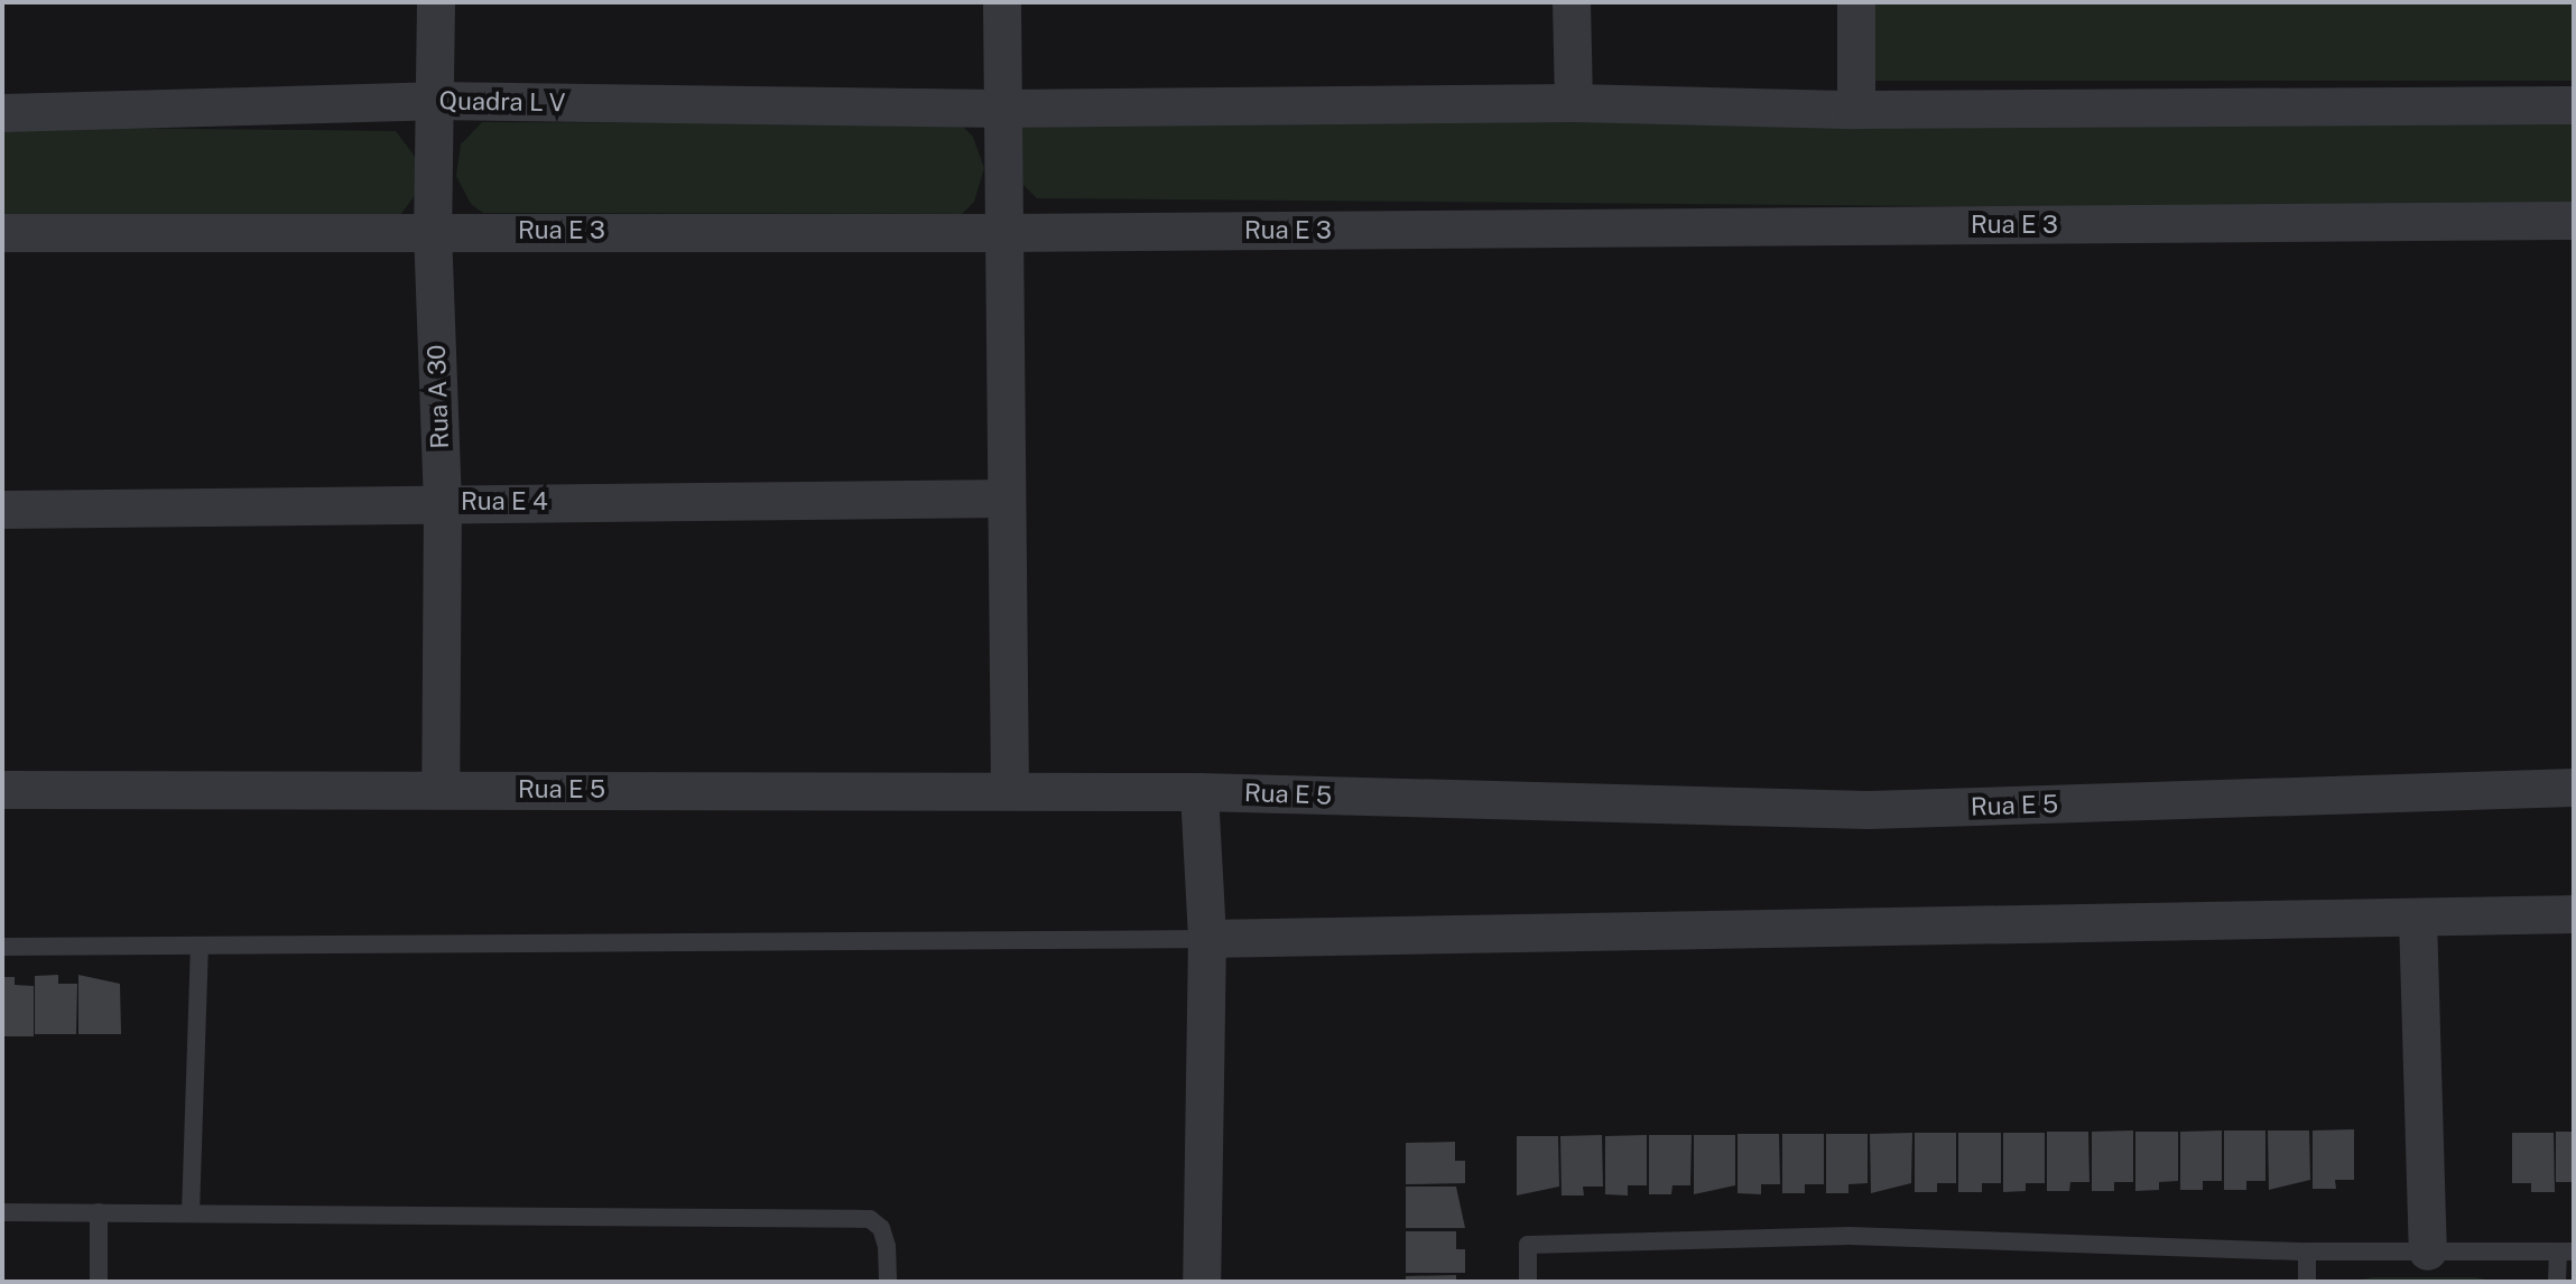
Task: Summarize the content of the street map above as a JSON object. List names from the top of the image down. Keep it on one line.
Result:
{"streets":{"street":["Quadra L V","Rua E 3","Rua A 30","Rua E 4","Rua E 5"]},"crossings":[["Quadra L V","Rua A 30"],["Rua E 3","Rua A 30"],["Rua A 30","Rua E 4"],["Rua A 30","Rua E 5"]]}
